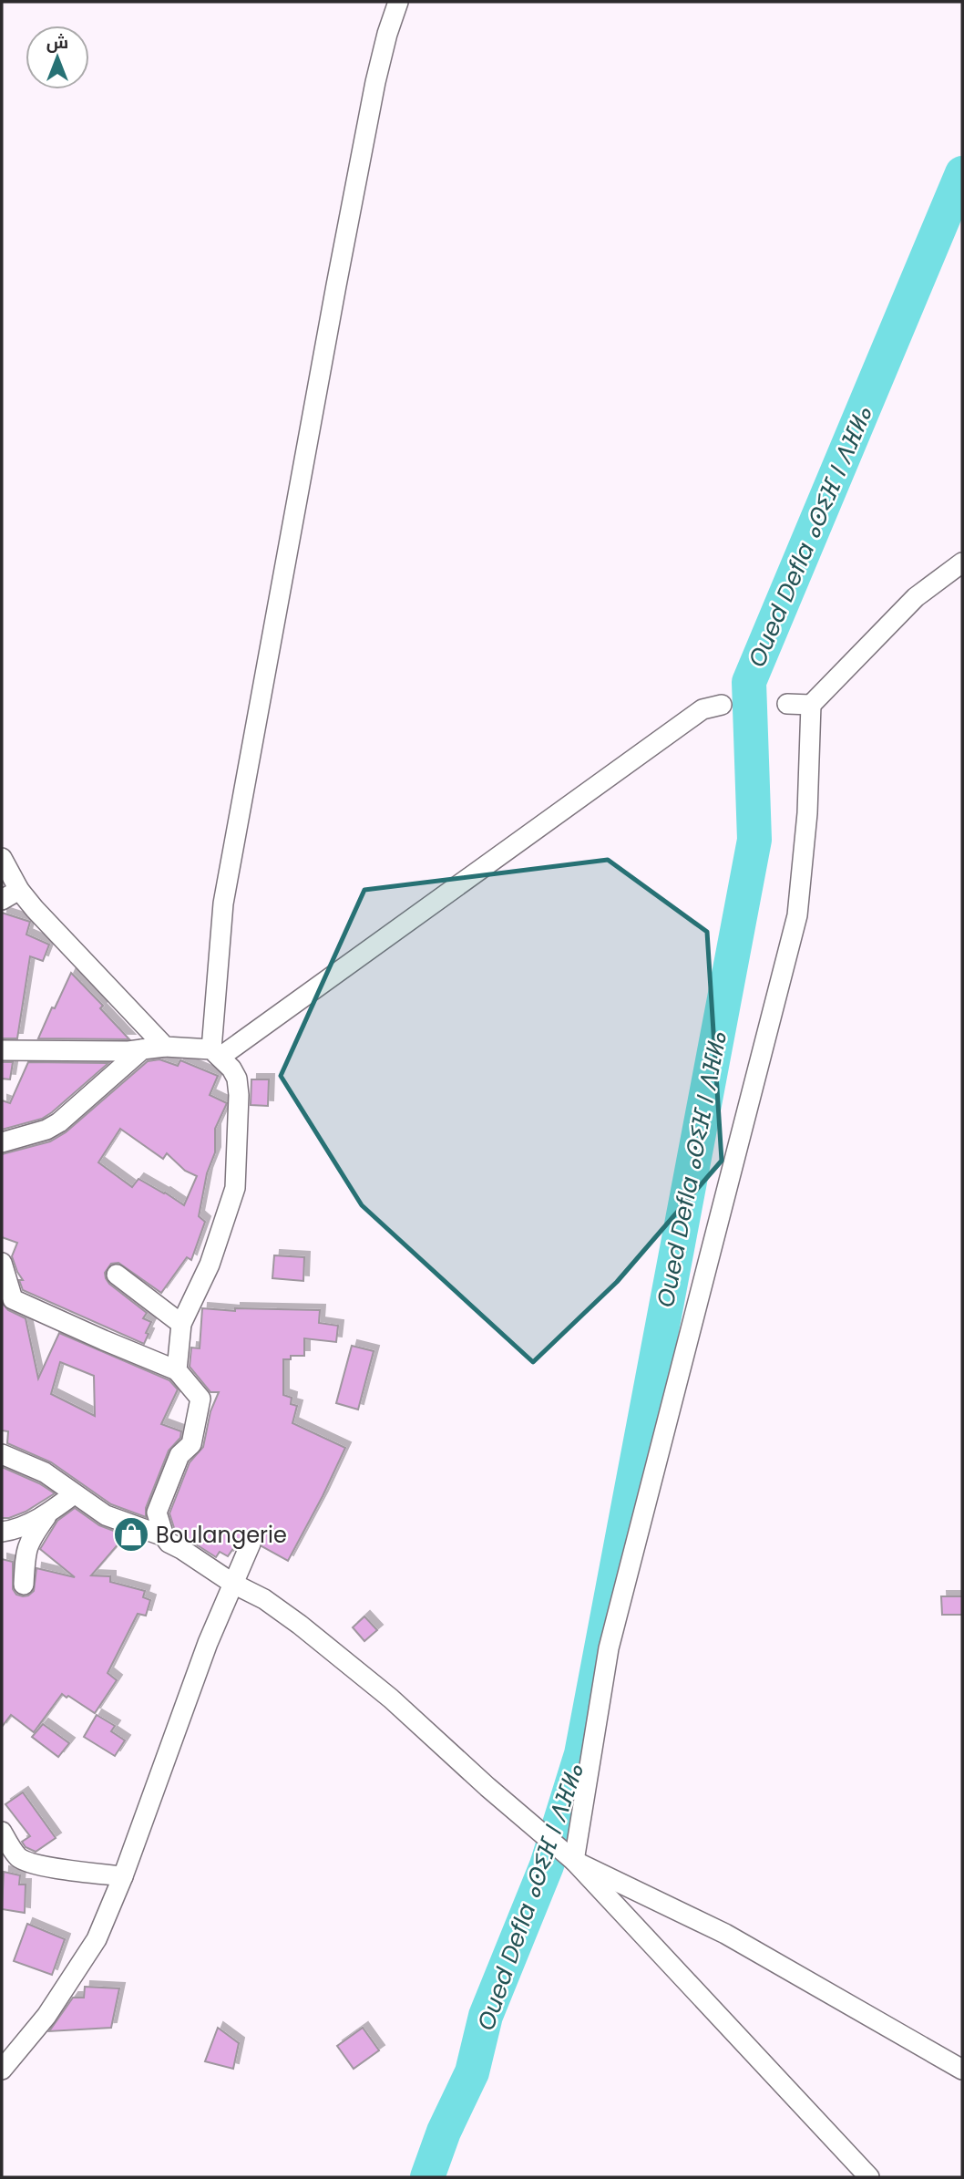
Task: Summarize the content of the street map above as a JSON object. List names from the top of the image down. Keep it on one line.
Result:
{"water":["Oued Defla ⴰⵙⵉⴼ ⵏ ⴷⴼⵍⴰ"],"places":{"shop":["Boulangerie"]},"north":"top"}
